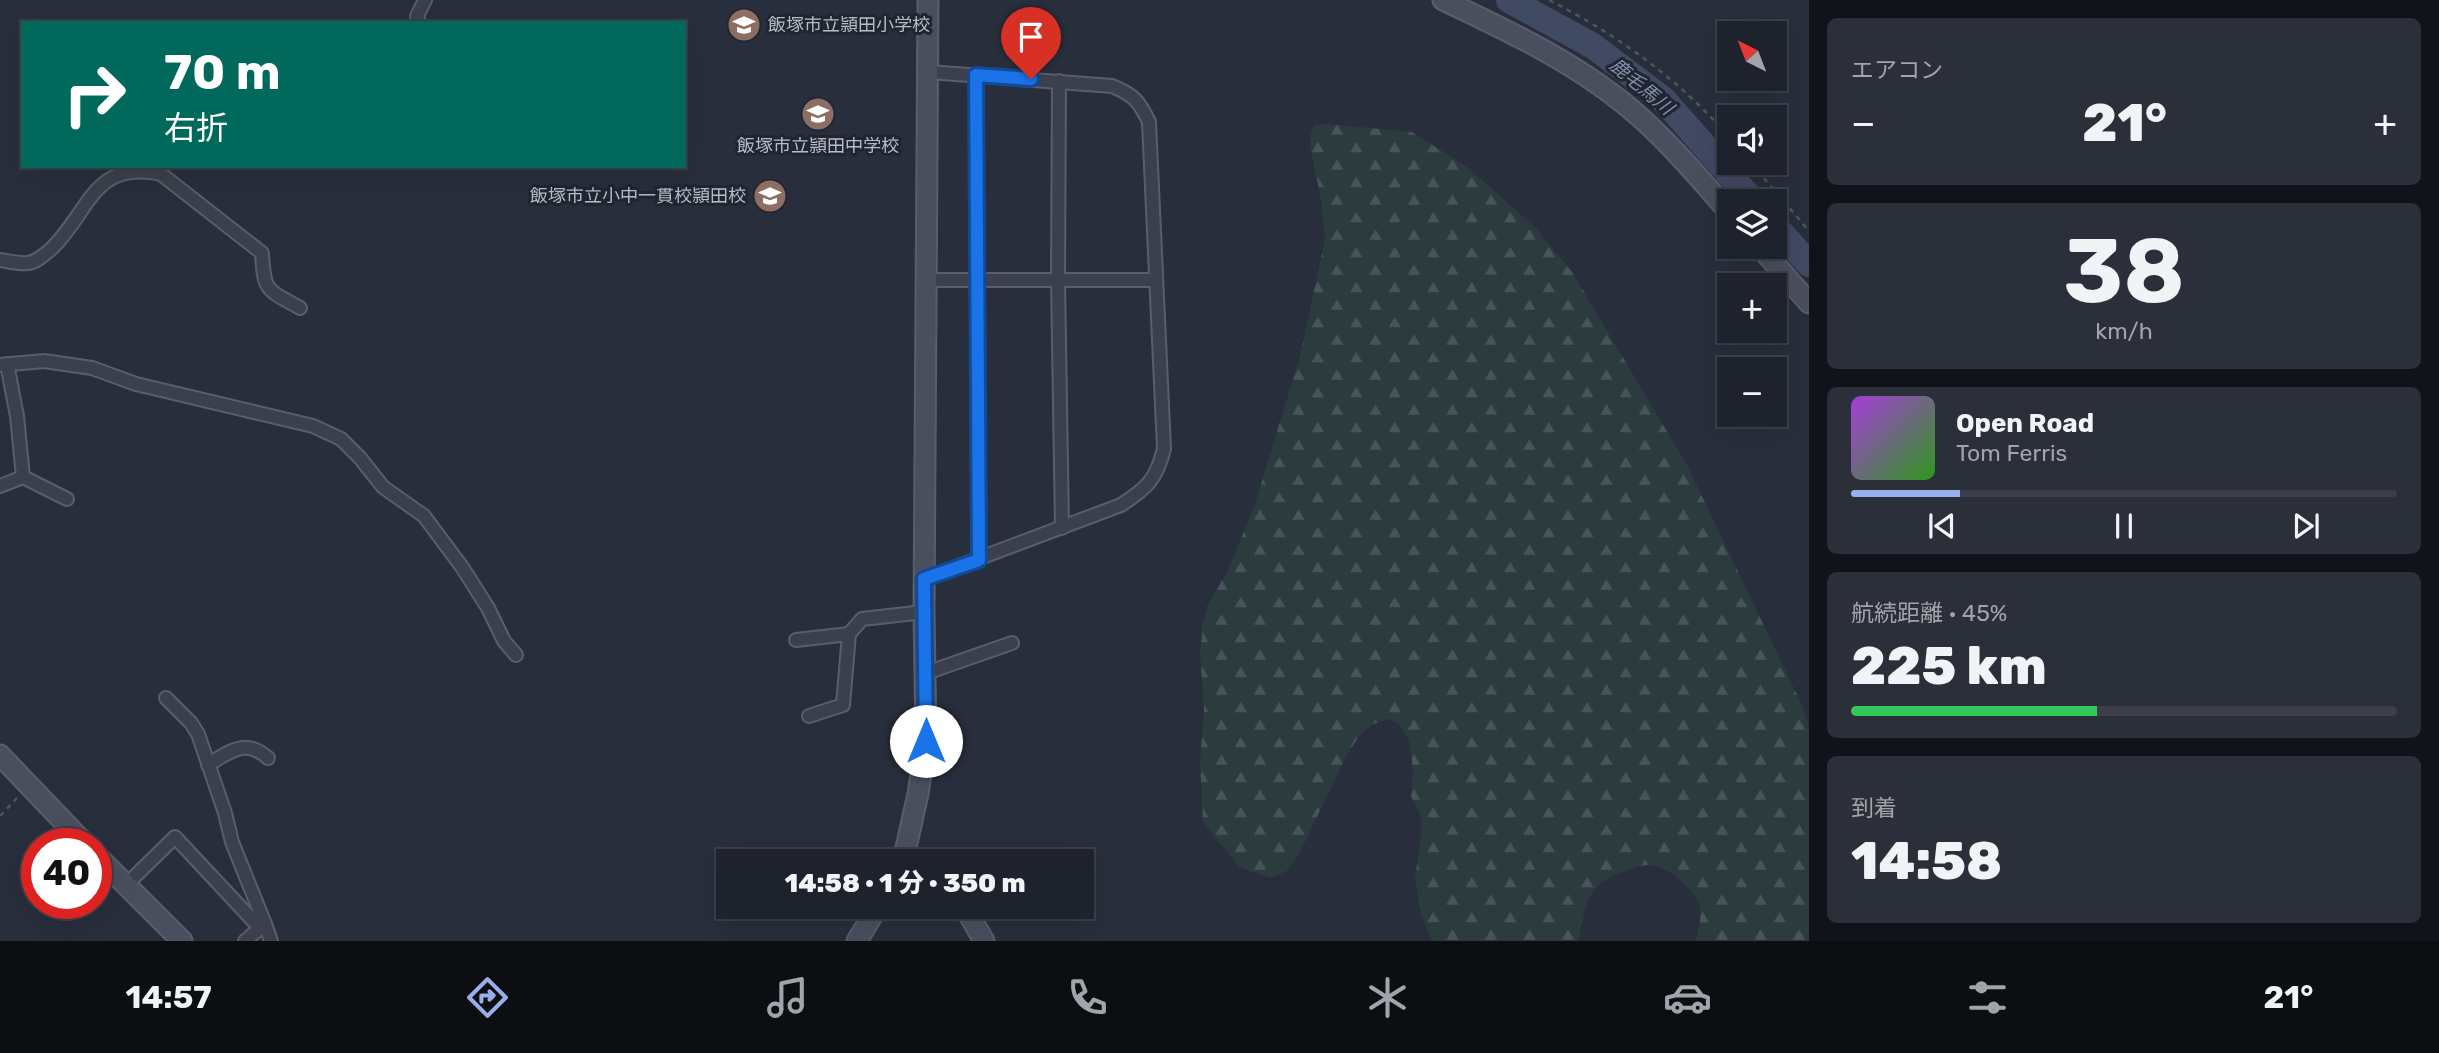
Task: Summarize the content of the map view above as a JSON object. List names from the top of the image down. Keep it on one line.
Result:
{"water":["鹿毛馬川"],"places":{"school or university":["飯塚市立頴田小学校","飯塚市立頴田中学校","飯塚市立小中一貫校頴田校"]},"north":"top left","page":{"tile":["エアコン",["38","km/h"],["航続距離 · 45%","225 km"],["到着","14:58"]],"map_buttons":["+","−"],"turn":["70 m","右折"],"heat":["−","21°","+"],"song":["Open Road","Tom Ferris"],"limit":"40","trip":"14:58 · 1 分 · 350 m","tabs":["14:57","21°"]}}
